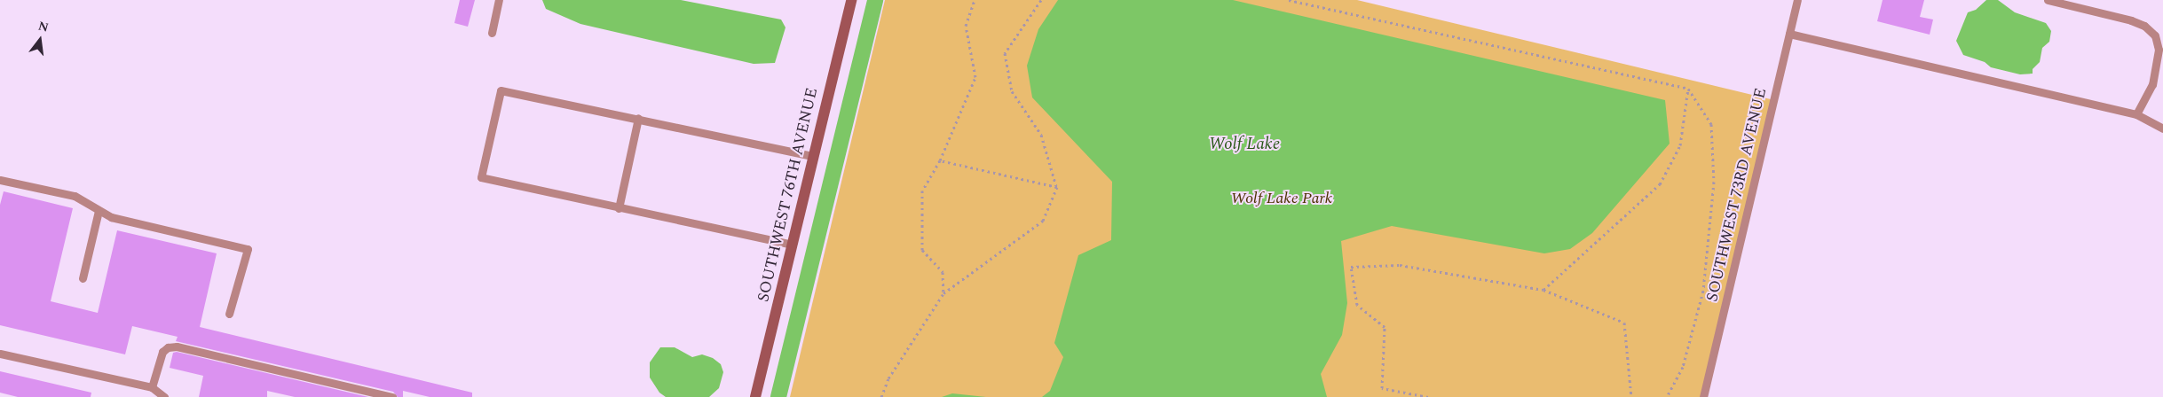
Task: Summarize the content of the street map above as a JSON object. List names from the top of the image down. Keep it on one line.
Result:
{"streets":{"street":["SOUTHWEST 76TH AVENUE"],"lane":["SOUTHWEST 73RD AVENUE"]},"water":["Wolf Lake"],"parks":["Wolf Lake Park"],"north":"top"}
